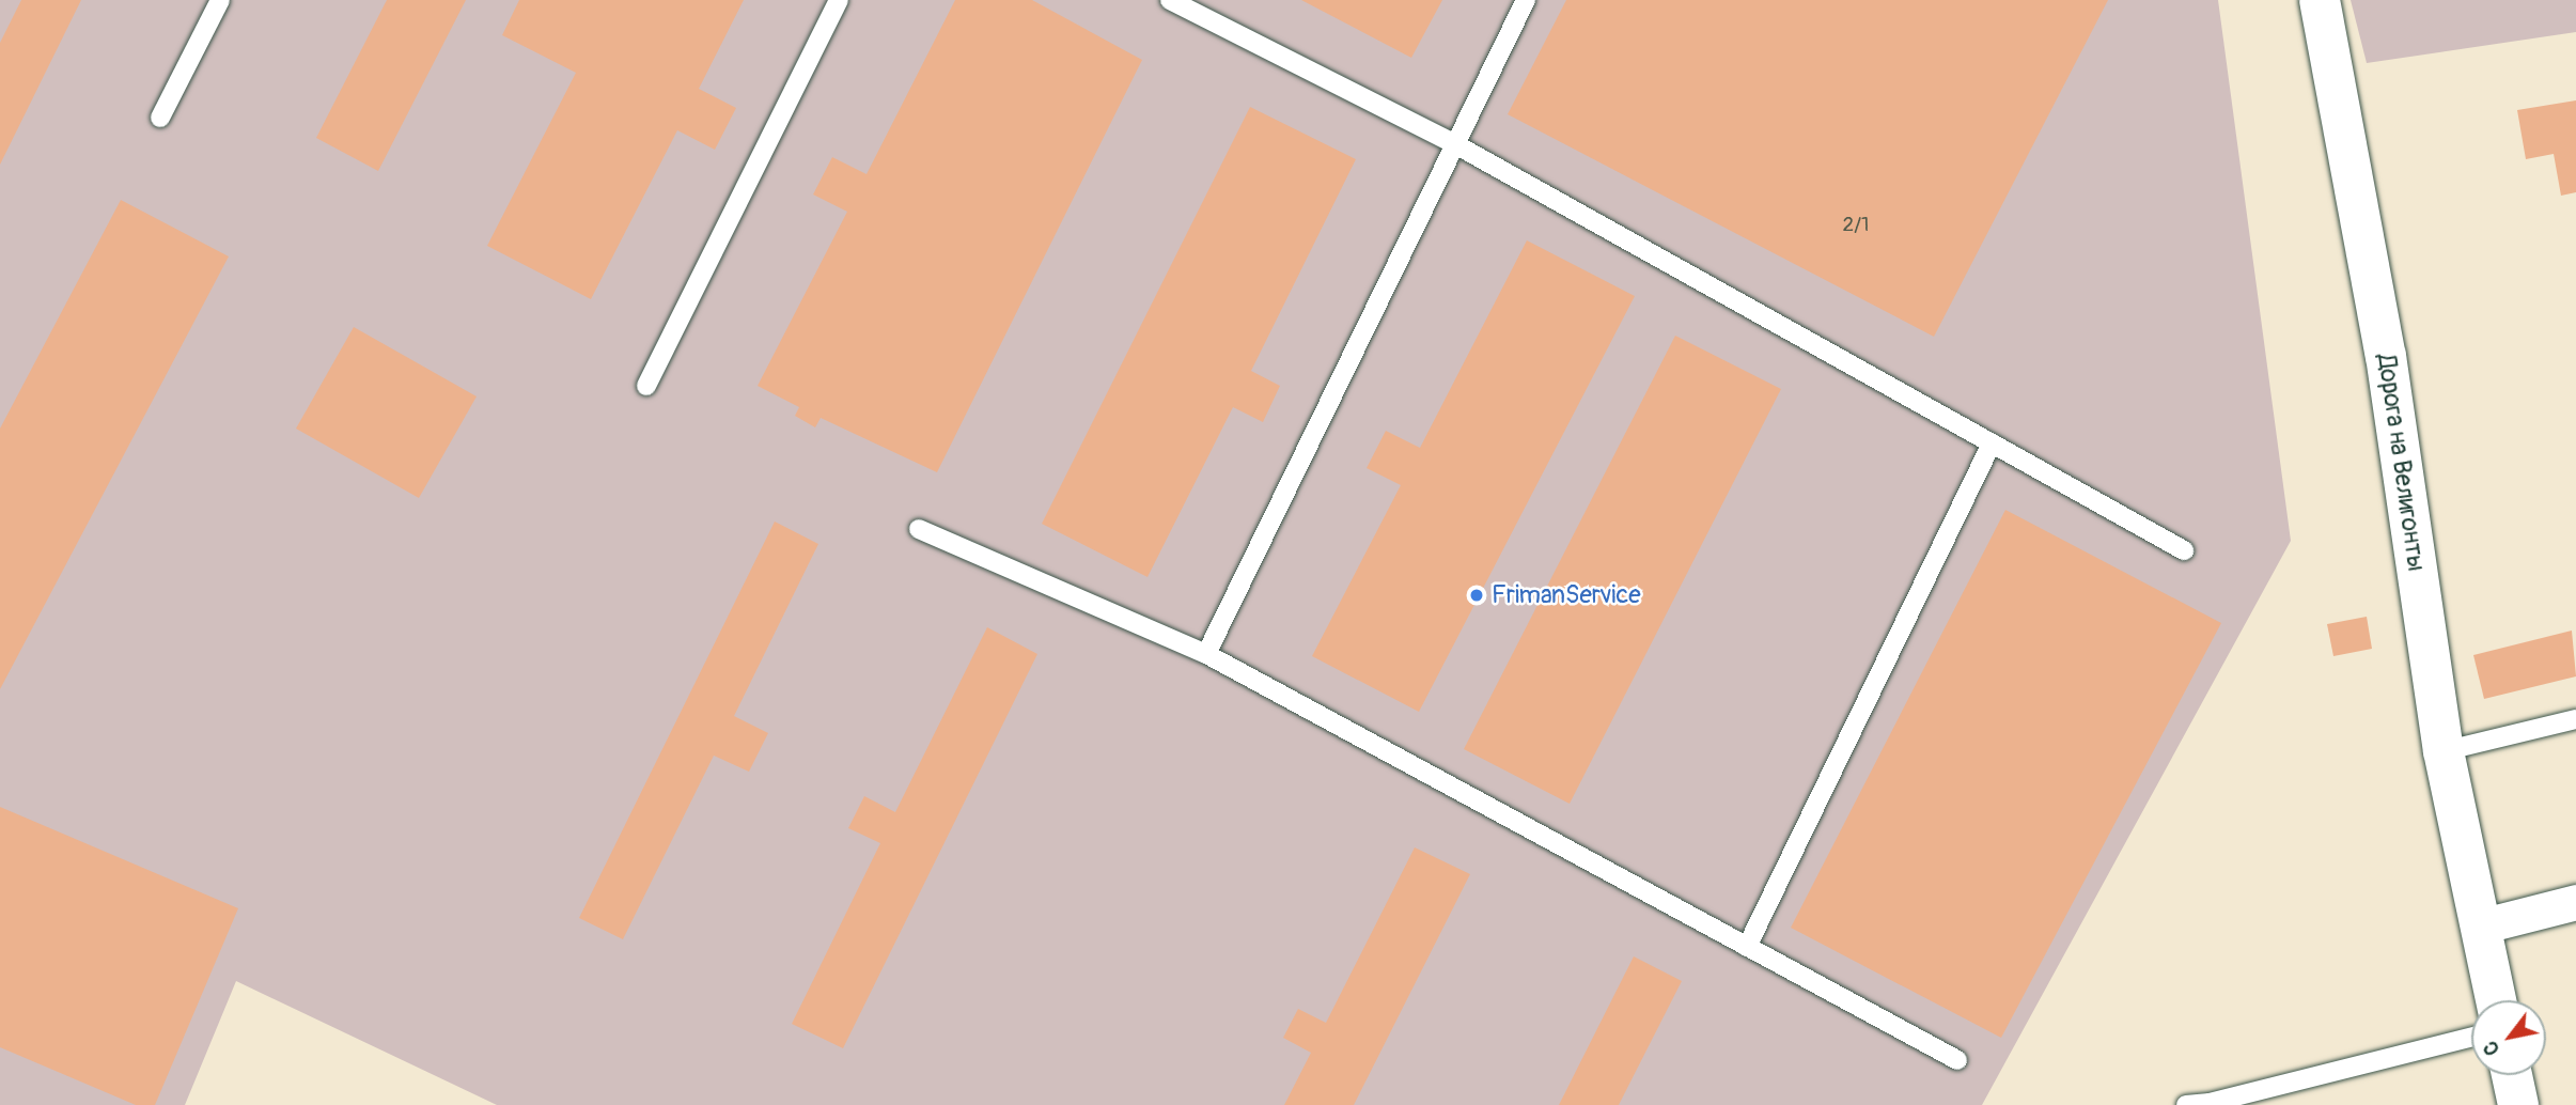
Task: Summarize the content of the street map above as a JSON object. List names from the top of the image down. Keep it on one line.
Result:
{"streets":{"street":["Дорога на Велигонты"]},"places":["FrimanService"],"house_numbers":["2/1"],"north":"bottom left"}
